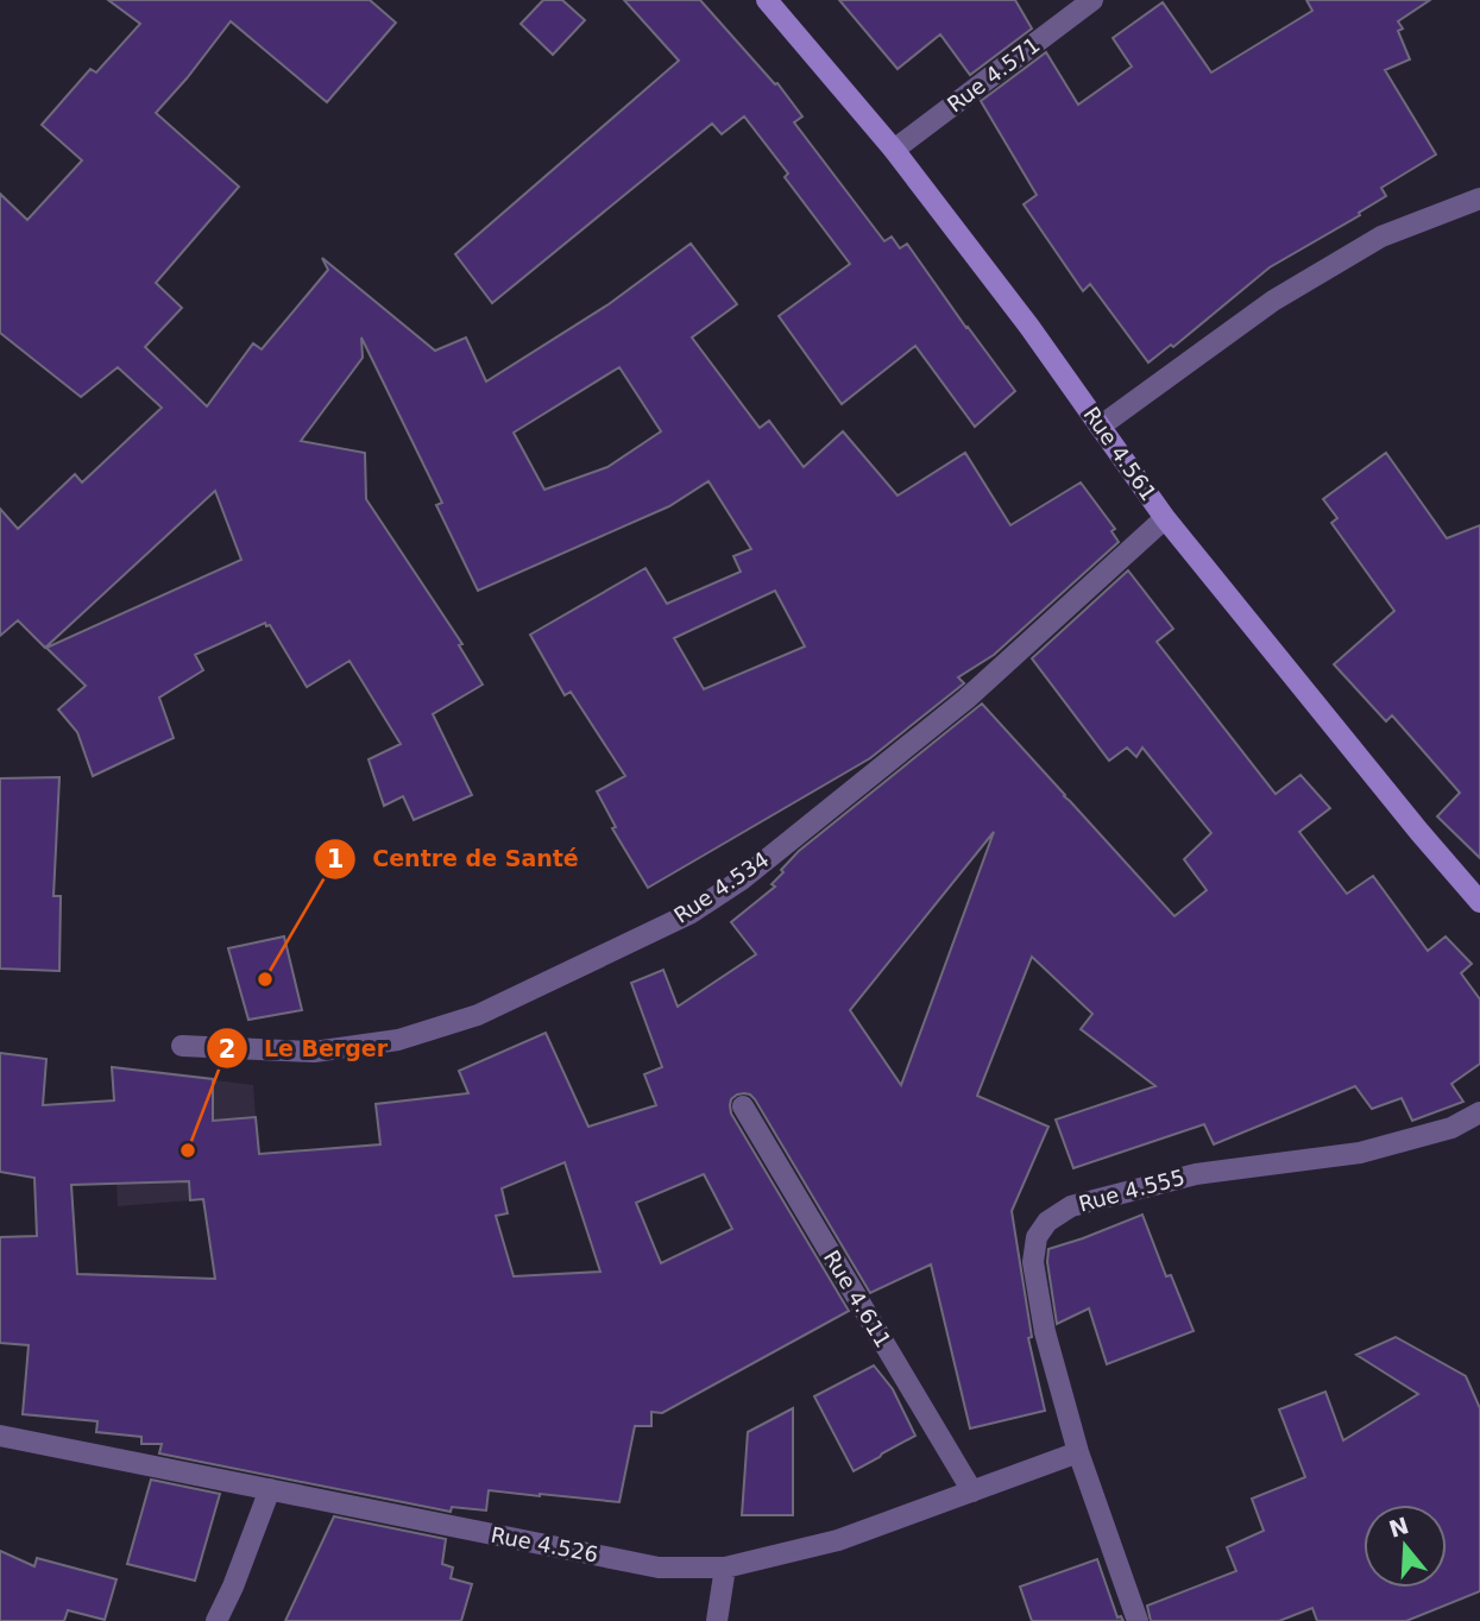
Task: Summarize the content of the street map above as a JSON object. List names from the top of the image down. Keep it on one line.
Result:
{"streets":{"main road":["Rue 4.561"],"street":["Rue 4.571","Rue 4.534","Rue 4.555","Rue 4.611","Rue 4.526"]},"crossings":[["Rue 4.571","Rue 4.561"],["Rue 4.561","Rue 4.534"],["Rue 4.555","Rue 4.526"],["Rue 4.611","Rue 4.526"]],"places":["Centre de Santé","Le Berger"],"north":"top"}
